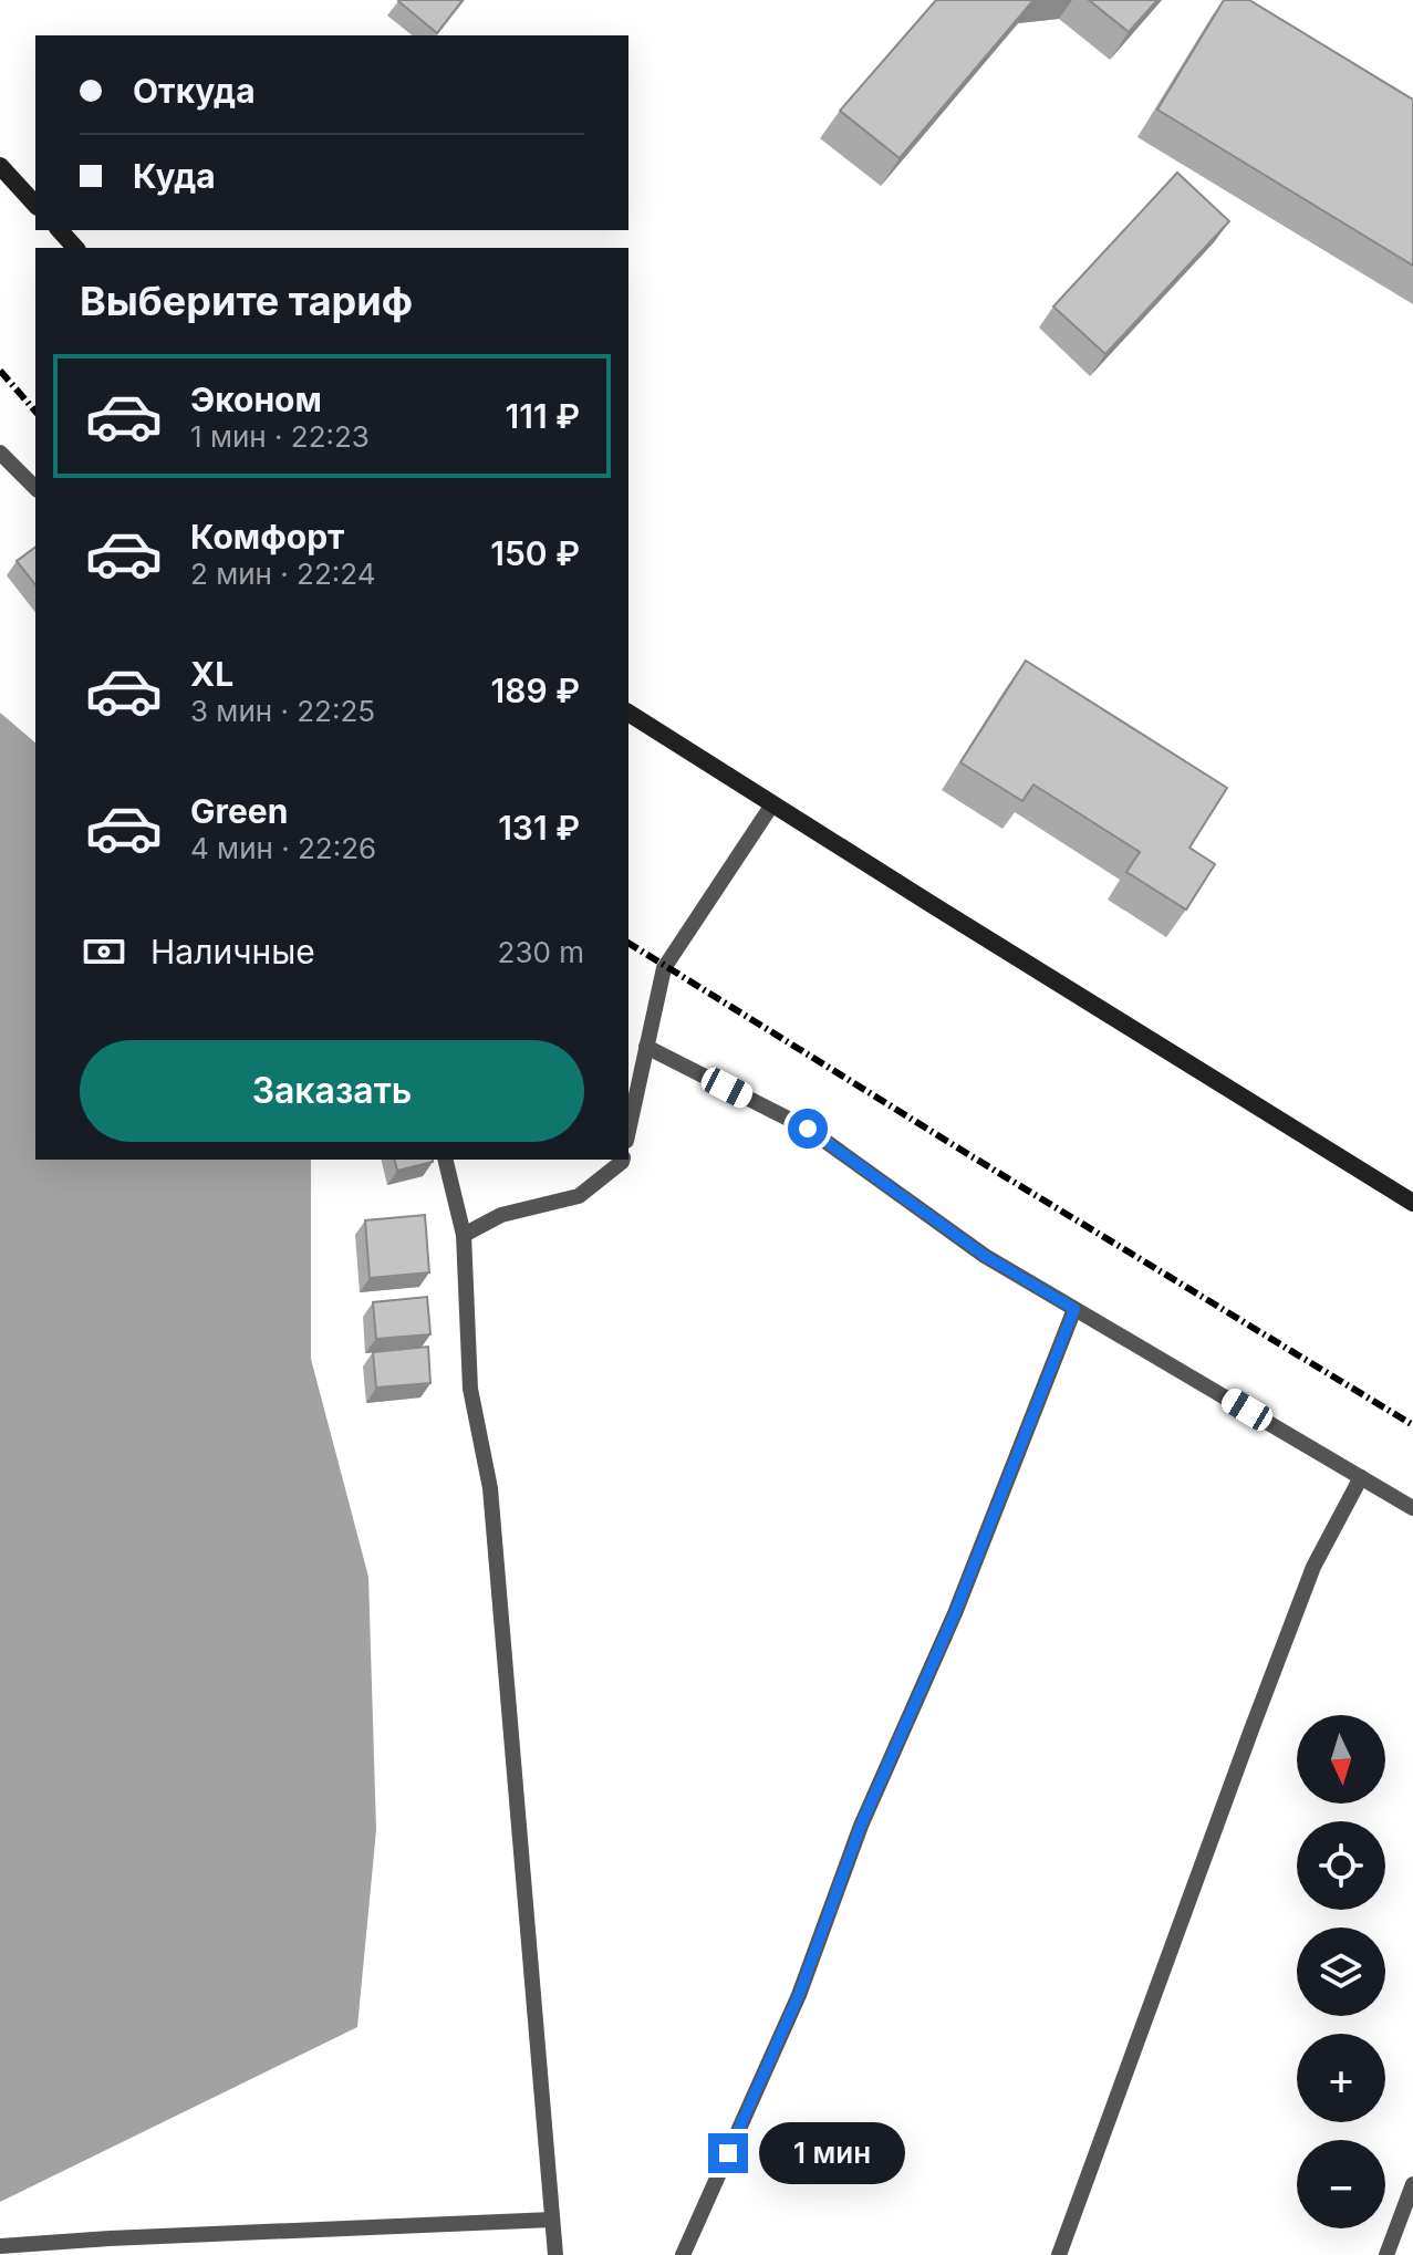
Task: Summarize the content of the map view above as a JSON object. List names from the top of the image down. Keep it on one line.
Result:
{"north":"bottom","page":{"banner":["Откуда","Куда"],"heading":"Выберите тариф","list":[{"name":"Эконом","note":"1 мин · 22:23","value":"111 ₽"},{"name":"Комфорт","note":"2 мин · 22:24","value":"150 ₽"},{"name":"XL","note":"3 мин · 22:25","value":"189 ₽"},{"name":"Green","note":"4 мин · 22:26","value":"131 ₽"}],"pay":["Наличные","230 m"],"buttons":"Заказать","map_buttons":["+","−"],"bubble":"1 мин"}}
